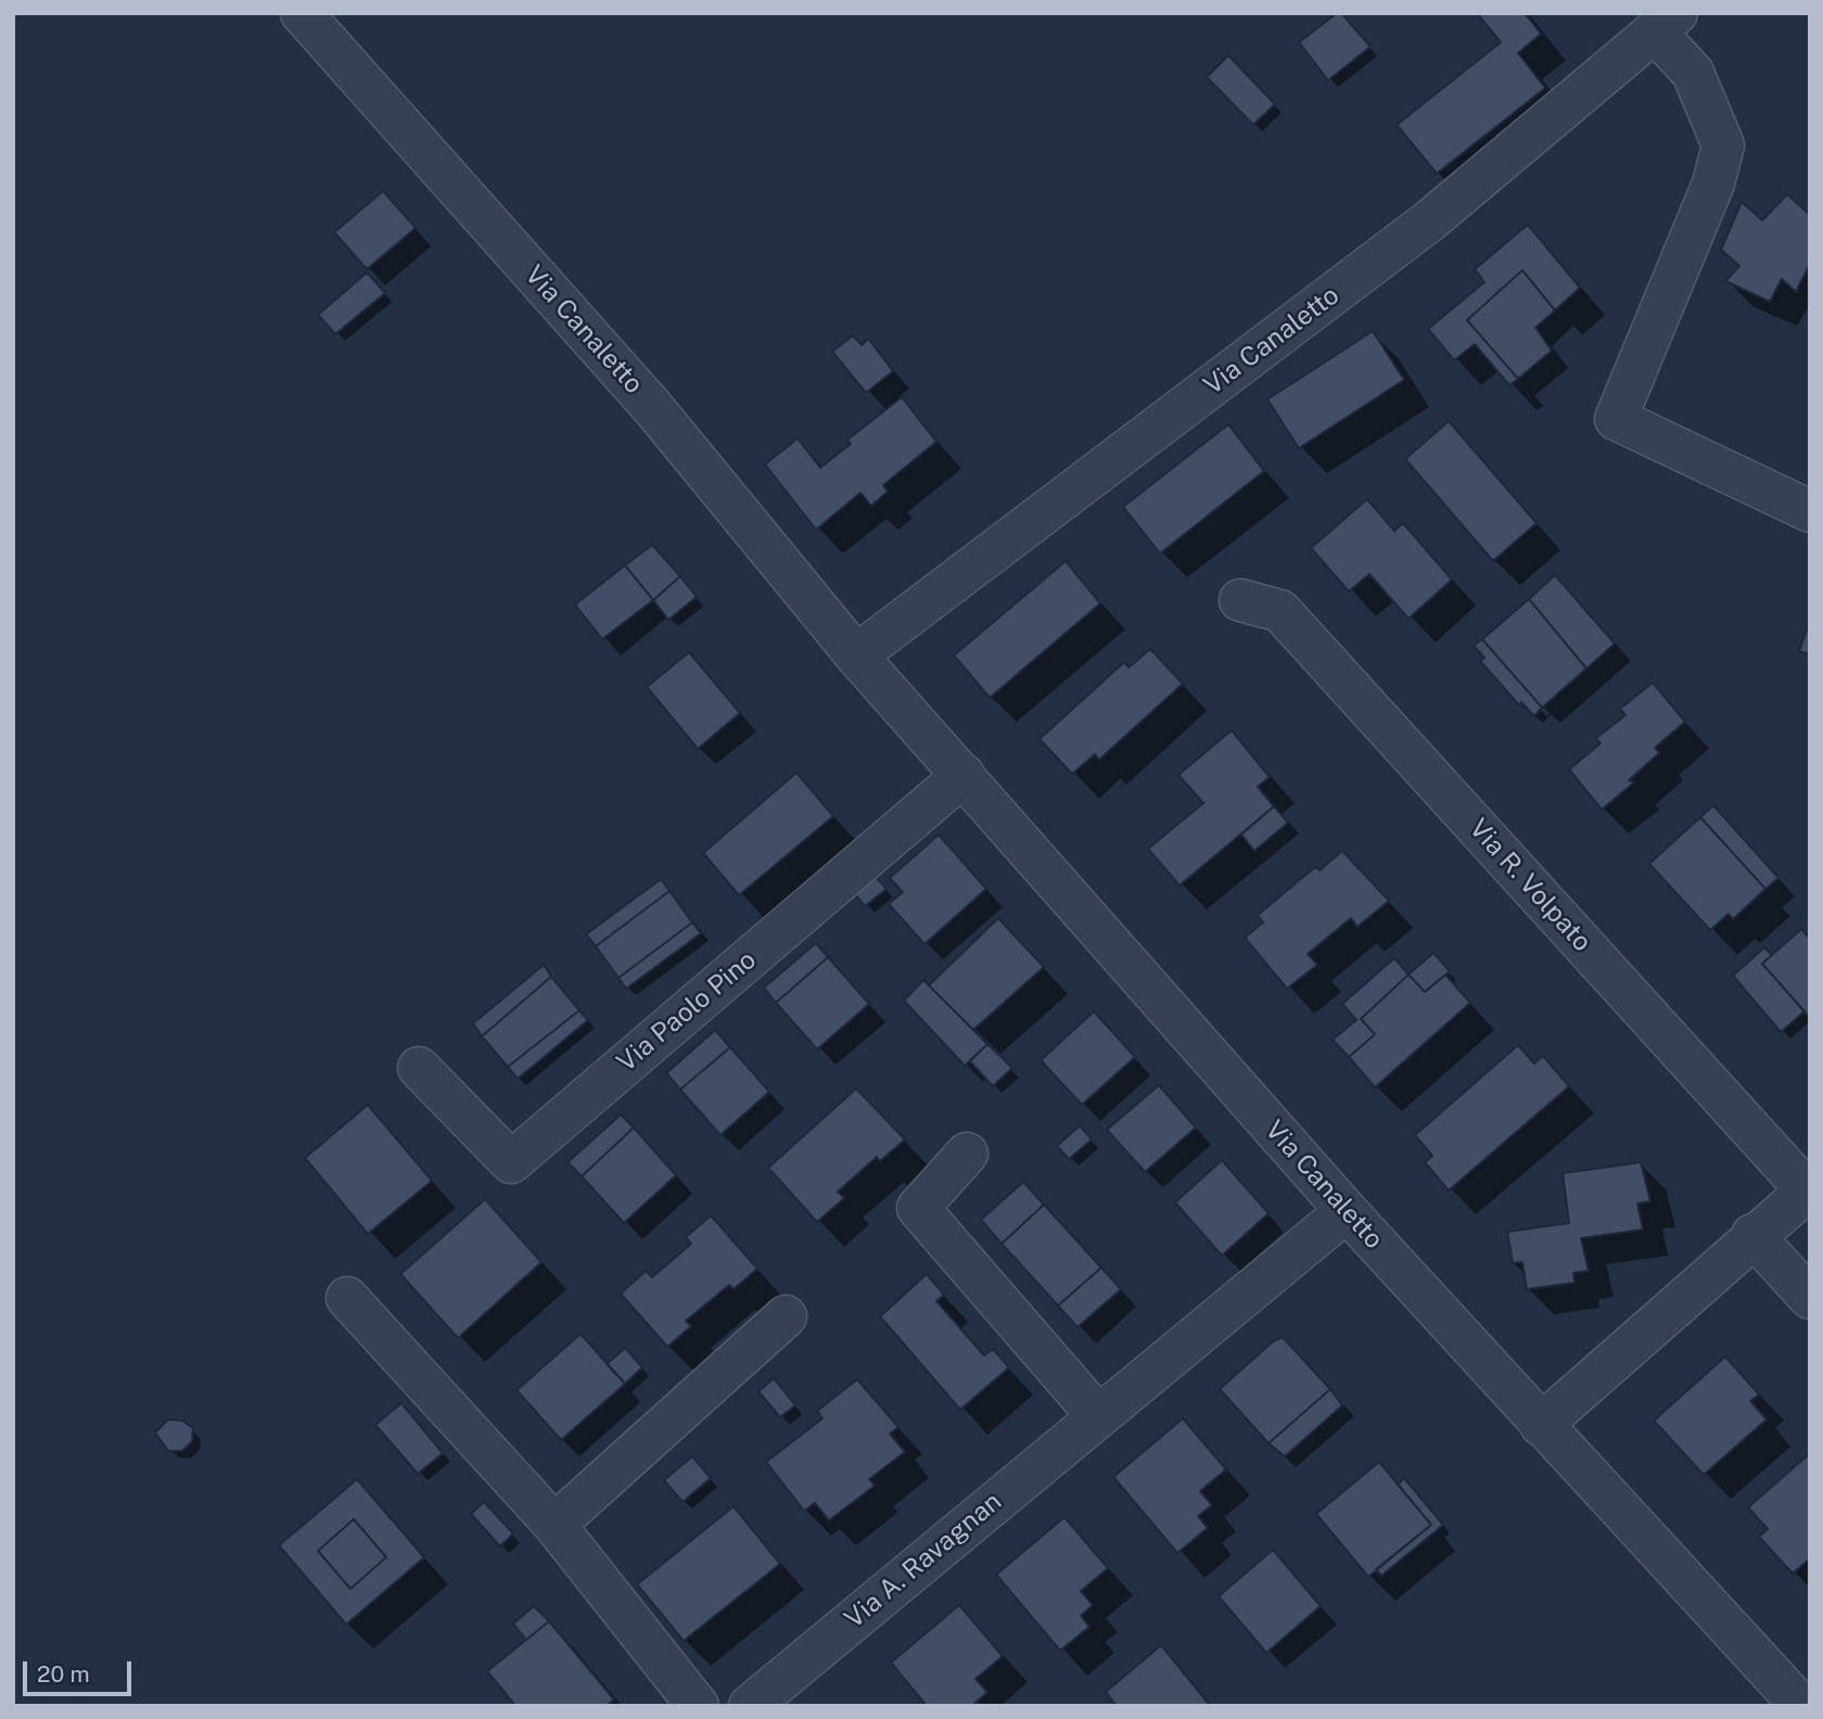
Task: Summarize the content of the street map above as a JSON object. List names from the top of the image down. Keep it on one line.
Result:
{"streets":{"street":["Via Canaletto","Via R. Volpato","Via Paolo Pino","Via A. Ravagnan"]},"crossings":[["Via Canaletto","Via Paolo Pino"],["Via Canaletto","Via A. Ravagnan"]],"scale_bar":"20 m"}
